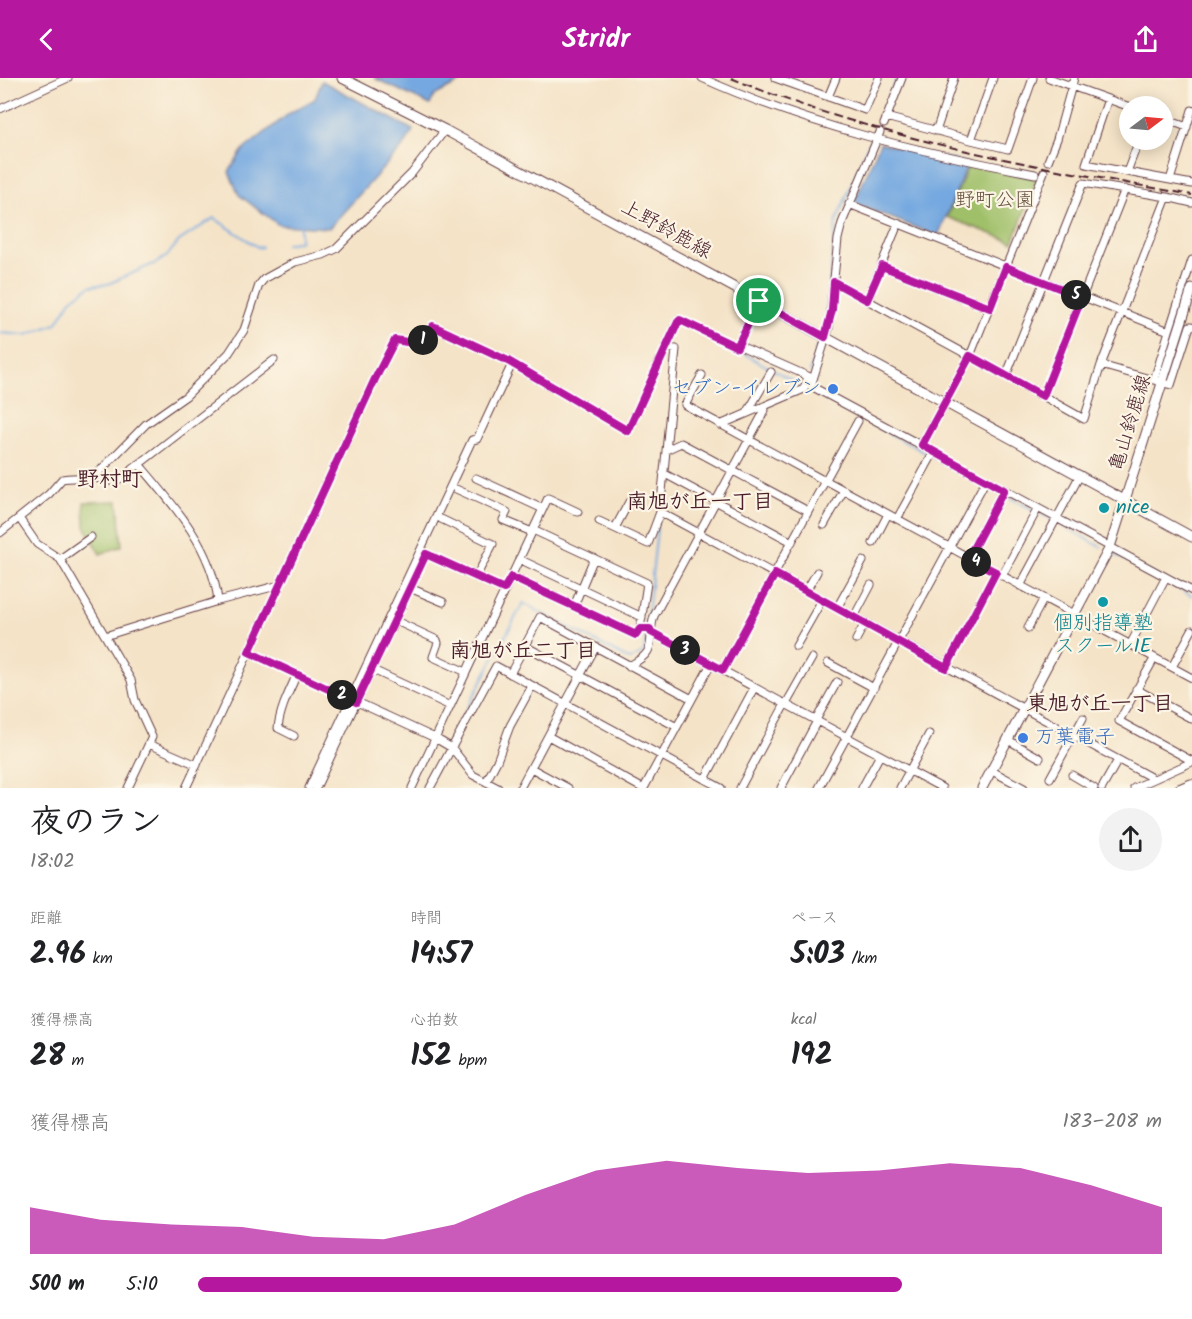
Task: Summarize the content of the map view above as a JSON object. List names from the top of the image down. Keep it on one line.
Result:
{"streets":{"main road":["上野鈴鹿線","亀山鈴鹿線"]},"crossings":[["上野鈴鹿線","亀山鈴鹿線"]],"districts":["野村町","南旭が丘一丁目","南旭が丘二丁目","東旭が丘一丁目"],"parks":["野町公園"],"places":["セブン-イレブン","nice","個別指導塾 スクールIE","万葉電子"],"north":"right","page":{"header":"Stridr","pins":["5","1","4","3","2"],"heading":["夜のラン","18:02"],"stats":[["距離","2.96 km"],["時間","14:57"],["ペース","5:03 /km"],["獲得標高","28 m"],["心拍数","152 bpm"],["kcal","192"]],"chart":["獲得標高","183–208 m"],"list":[{"name":"500 m","note":"5:10"}]}}
